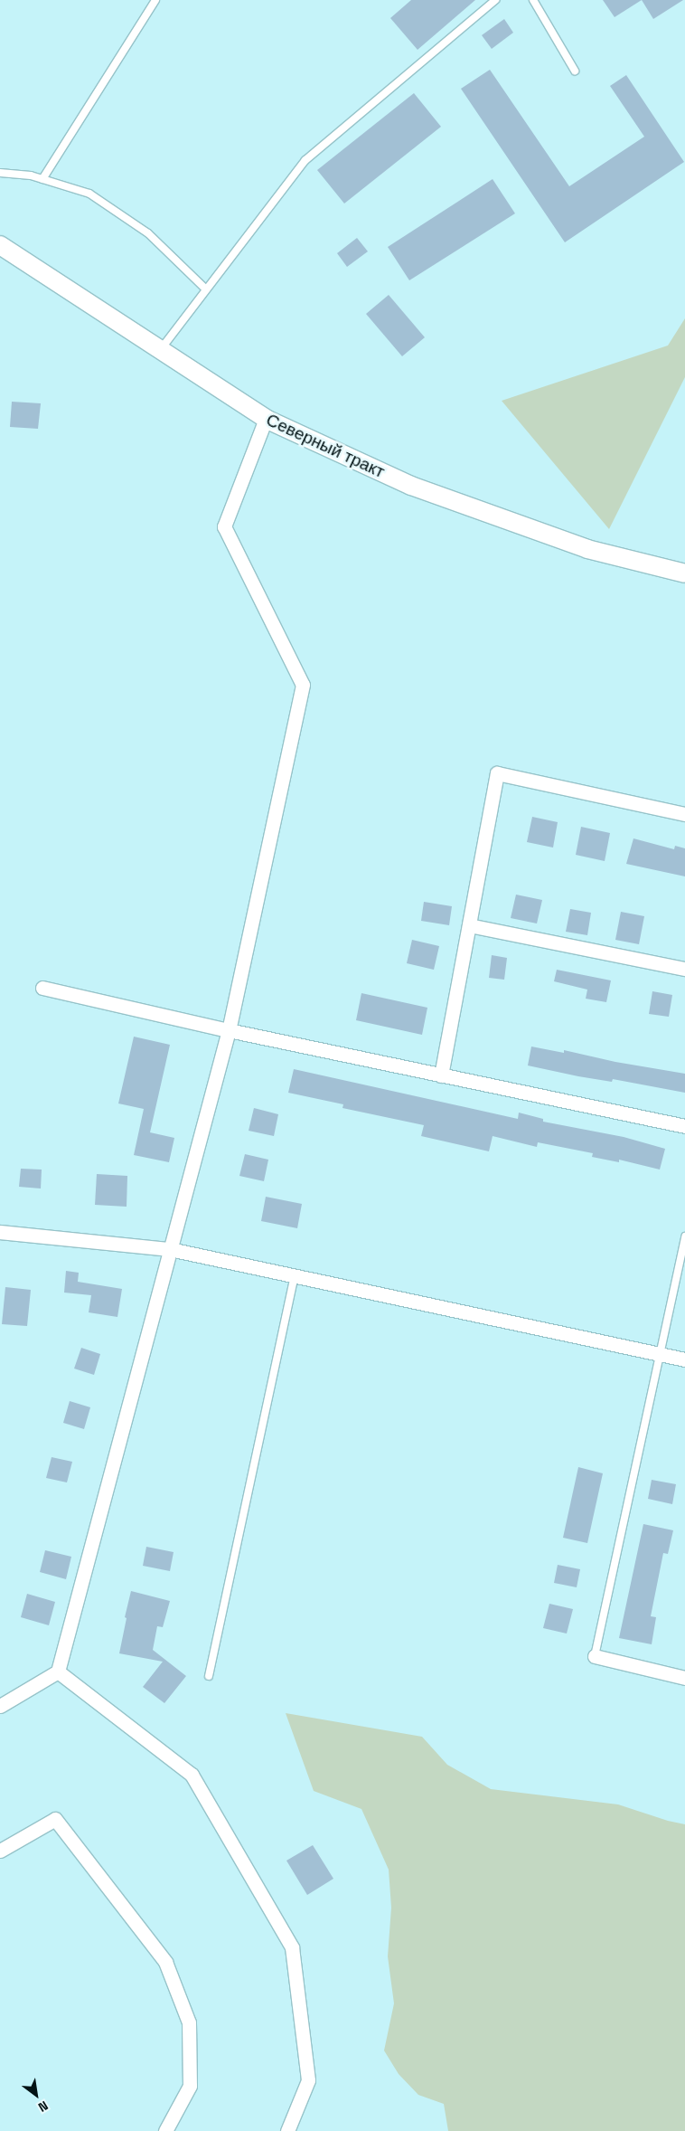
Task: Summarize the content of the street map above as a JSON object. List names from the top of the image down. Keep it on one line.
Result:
{"streets":{"main road":["Северный тракт"]},"north":"bottom right"}
